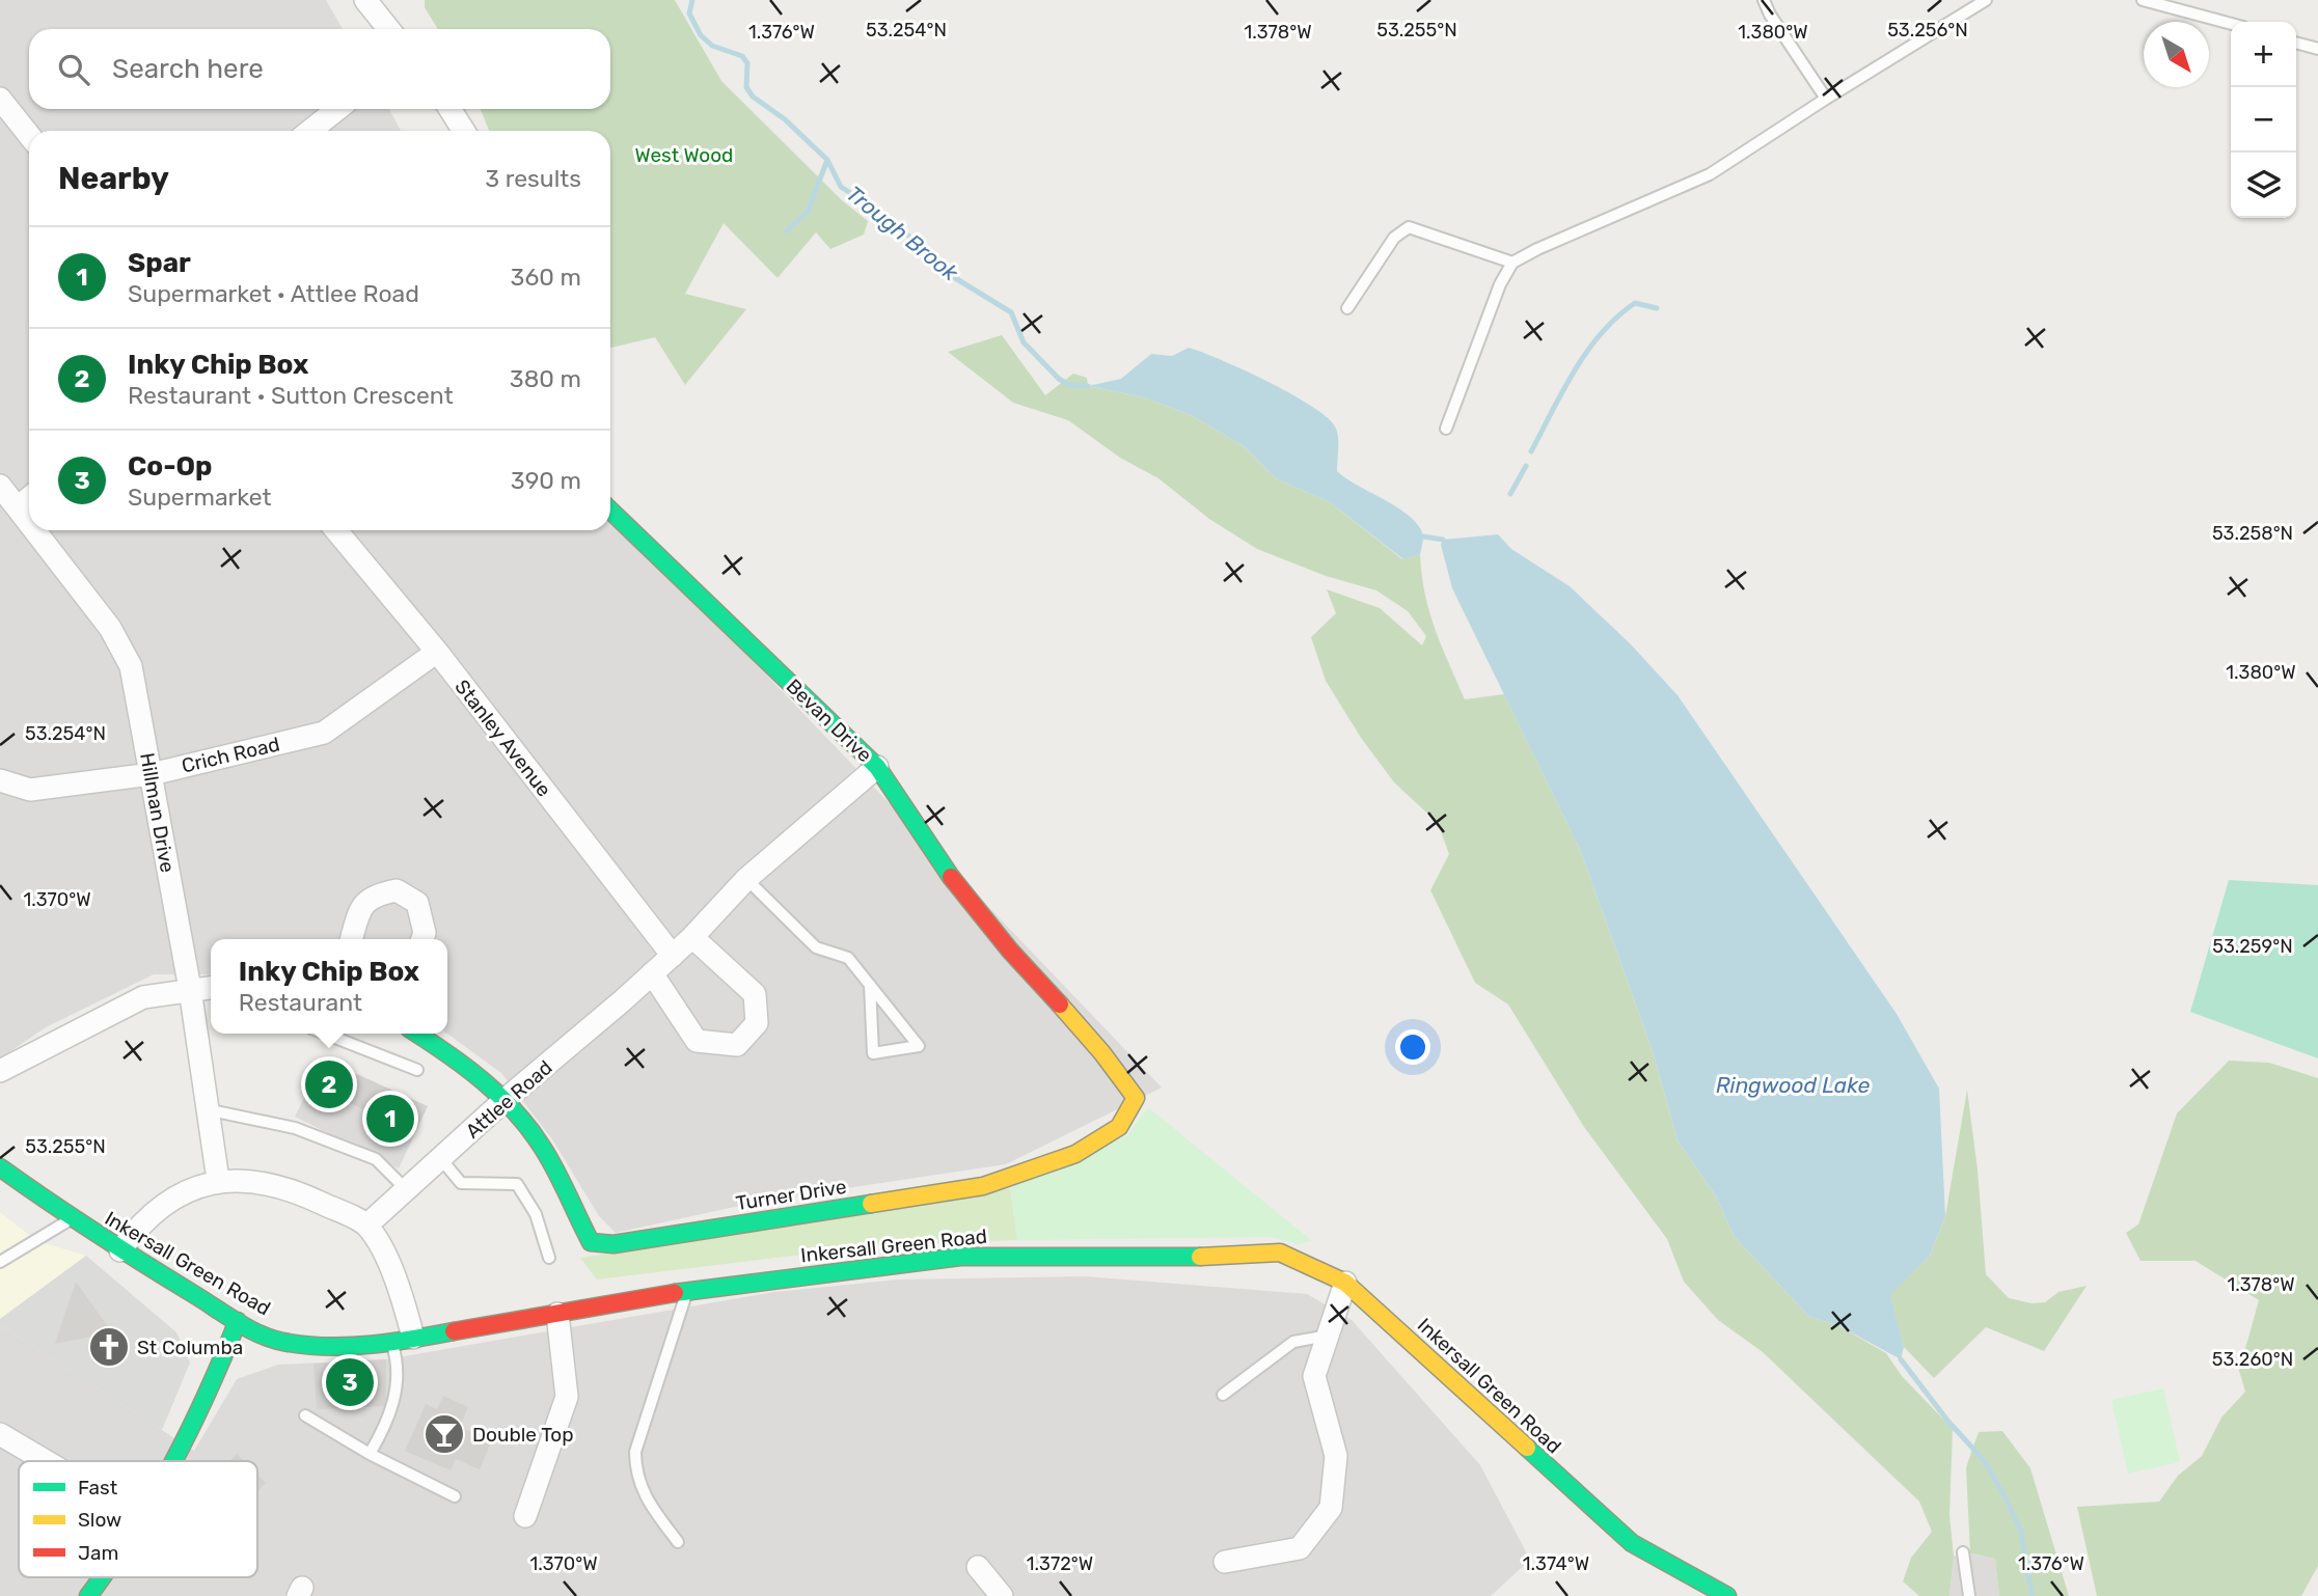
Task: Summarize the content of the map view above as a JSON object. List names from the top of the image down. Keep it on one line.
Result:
{"streets":{"street":["Bevan Drive","Stanley Avenue","Crich Road","Hillman Drive","Attlee Road","Turner Drive","Inkersall Green Road"]},"crossings":[["Bevan Drive","Attlee Road"],["Bevan Drive","Turner Drive"],["Stanley Avenue","Crich Road"],["Stanley Avenue","Attlee Road"],["Crich Road","Hillman Drive"],["Attlee Road","Turner Drive"]],"water":["Trough Brook","Ringwood Lake"],"parks":["West Wood"],"places":{"church":["St Columba"],"bar":["Double Top"]},"legend":["Fast","Slow","Jam"],"north":"bottom right","page":{"map_buttons":["+","−"],"search":"Search here","heading":["Nearby","3 results"],"list":[{"mark":"1","name":"Spar","note":"Supermarket · Attlee Road","value":"360 m"},{"mark":"2","name":"Inky Chip Box","note":"Restaurant · Sutton Crescent","value":"380 m"},{"mark":"3","name":"Co-Op","note":"Supermarket","value":"390 m"}],"popup":["Inky Chip Box","Restaurant"],"pins":["2","1","3"]},"coordinates":["53.254°N","53.255°N","53.256°N","1.376°W","1.378°W","1.380°W","53.258°N","1.370°W","53.259°N","53.260°N","1.372°W","1.374°W"]}
